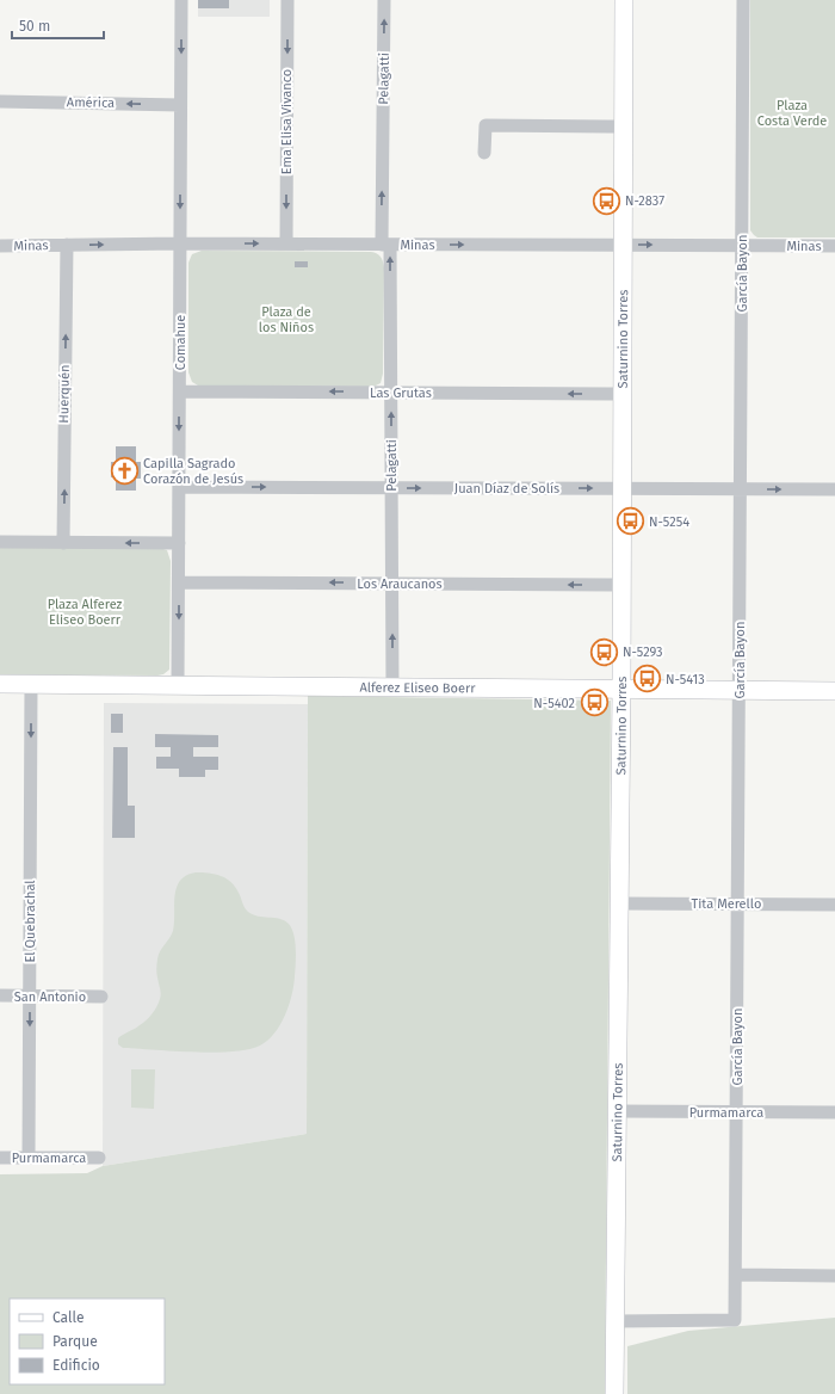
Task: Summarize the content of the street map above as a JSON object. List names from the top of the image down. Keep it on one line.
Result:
{"streets":{"street":["Pelagatti","América","Ema Elisa Vivanco","Minas","García Bayon","Saturnino Torres","Comahue","Las Grutas","Huerquén","Juan Díaz de Solís","Los Araucanos","Alferez Eliseo Boerr","Tita Merello","El Quebrachal","San Antonio","Purmamarca"]},"crossings":[["Pelagatti","Minas"],["Pelagatti","Las Grutas"],["Pelagatti","Juan Díaz de Solís"],["Pelagatti","Los Araucanos"],["Pelagatti","Alferez Eliseo Boerr"],["América","Comahue"],["Ema Elisa Vivanco","Minas"],["Minas","García Bayon"],["Minas","Saturnino Torres"],["Minas","Comahue"],["Minas","Huerquén"],["García Bayon","Saturnino Torres"],["García Bayon","Juan Díaz de Solís"],["García Bayon","Alferez Eliseo Boerr"],["García Bayon","Tita Merello"],["García Bayon","Purmamarca"],["Saturnino Torres","Las Grutas"],["Saturnino Torres","Juan Díaz de Solís"],["Saturnino Torres","Los Araucanos"],["Saturnino Torres","Alferez Eliseo Boerr"],["Saturnino Torres","Tita Merello"],["Saturnino Torres","Purmamarca"],["Comahue","Las Grutas"],["Comahue","Juan Díaz de Solís"],["Comahue","Los Araucanos"],["Comahue","Alferez Eliseo Boerr"],["Alferez Eliseo Boerr","El Quebrachal"],["El Quebrachal","San Antonio"],["El Quebrachal","Purmamarca"]],"one_way":["Pelagatti","América","Ema Elisa Vivanco","Minas","Comahue","Las Grutas","Huerquén","Juan Díaz de Solís","Los Araucanos","El Quebrachal"],"parks":["Plaza Costa Verde","Plaza de los Niños","Plaza Alferez Eliseo Boerr"],"places":{"bus stop":["N-2837","N-5254","N-5293","N-5413","N-5402"],"church":["Capilla Sagrado Corazón de Jesús"]},"legend":["Calle","Parque","Edificio"],"scale_bar":"50 m"}
